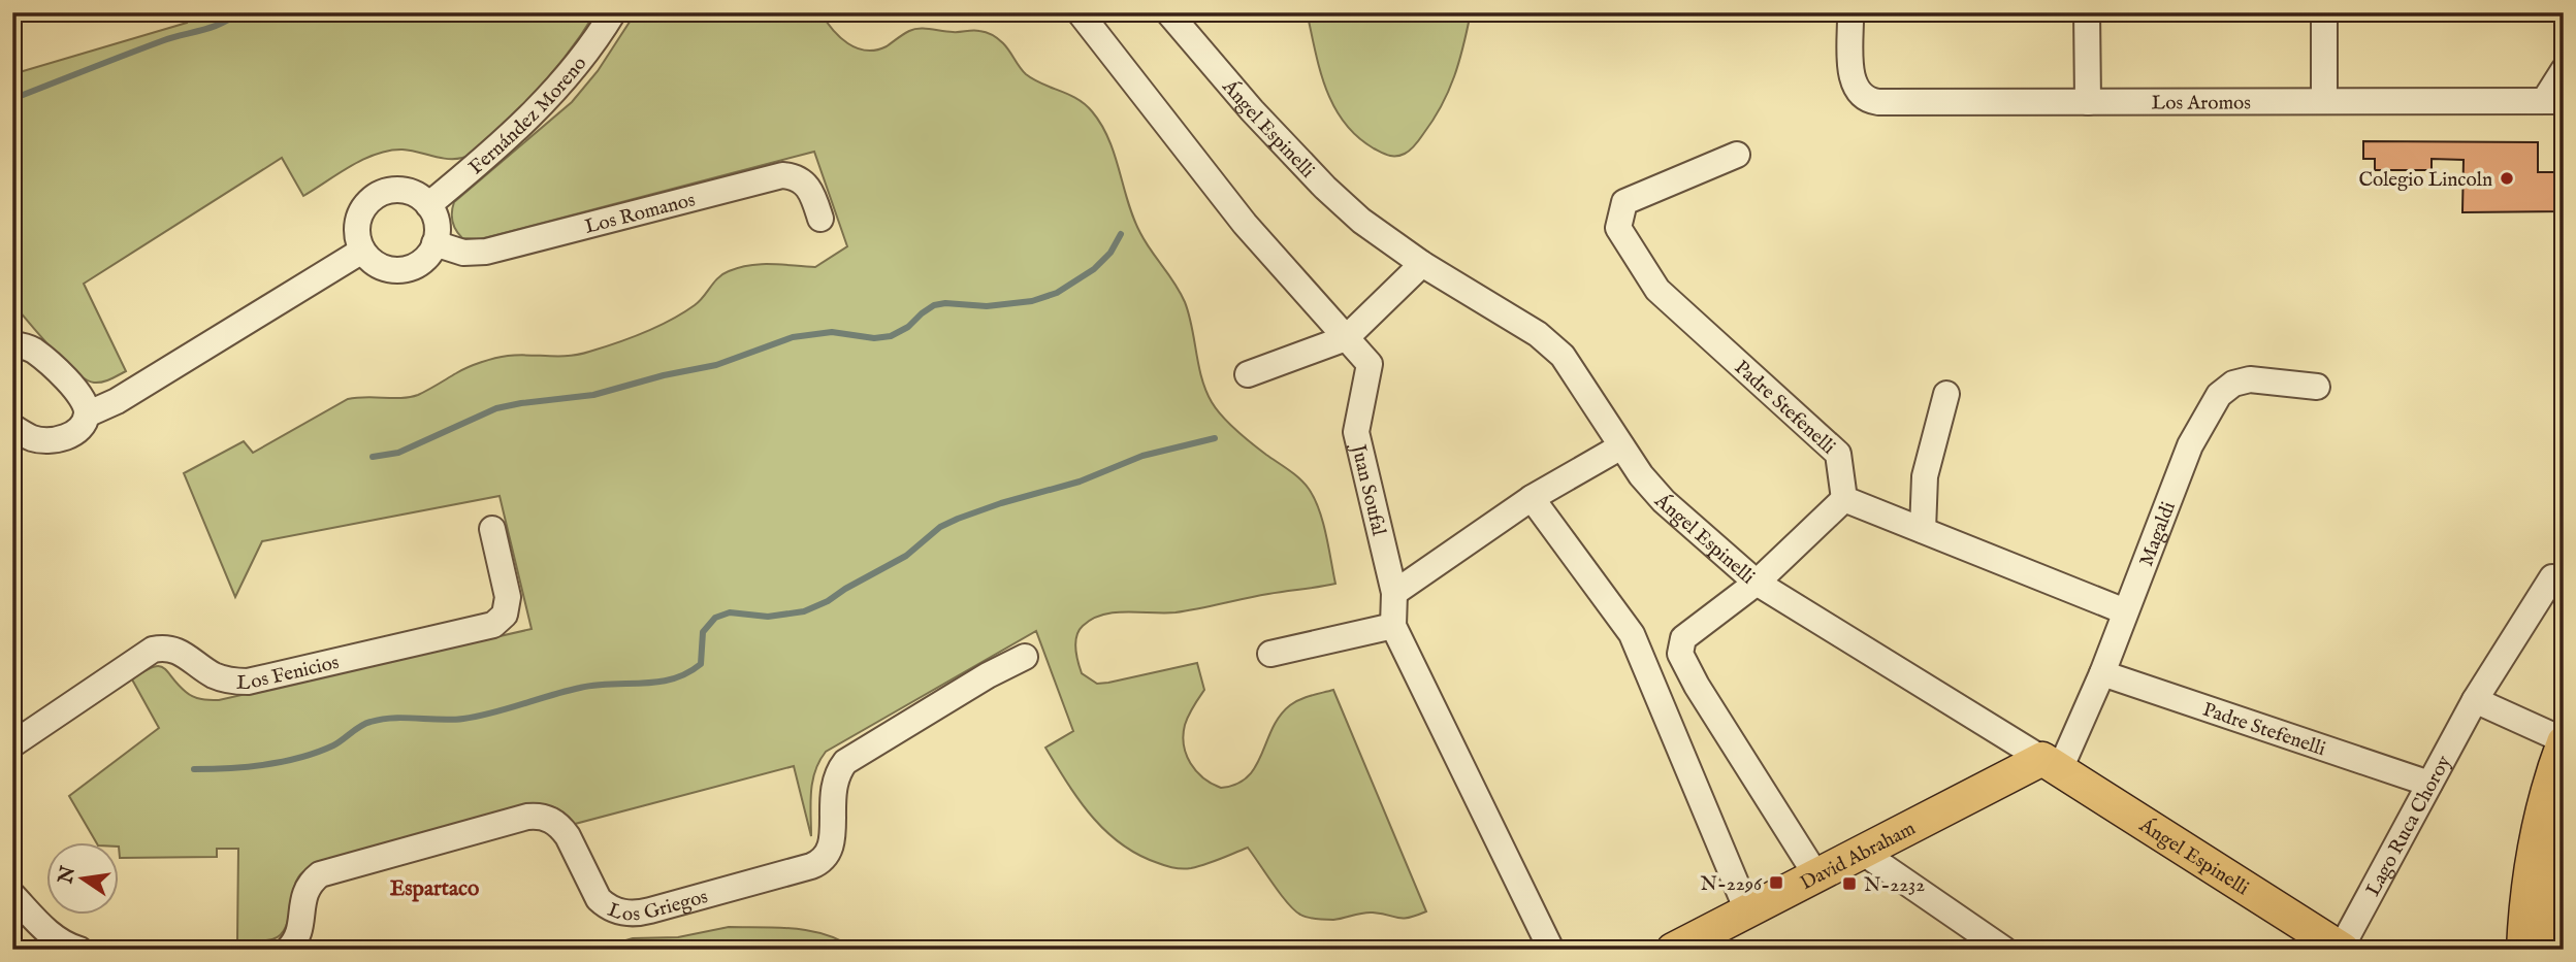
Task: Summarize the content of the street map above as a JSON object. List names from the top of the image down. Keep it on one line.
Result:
{"streets":{"main road":["Ángel Espinelli","David Abraham"],"street":["Los Aromos","Fernández Moreno","Los Romanos","Padre Stefenelli","Juan Soufal","Magaldi","Los Fenicios","Lago Ruca Choroy","Los Griegos"]},"crossings":[["Fernández Moreno","Los Romanos"],["Ángel Espinelli","Magaldi"],["Ángel Espinelli","Lago Ruca Choroy"],["Ángel Espinelli","David Abraham"],["Padre Stefenelli","Magaldi"],["Padre Stefenelli","Lago Ruca Choroy"],["Magaldi","David Abraham"]],"districts":["Espartaco"],"places":{"other":["Colegio Lincoln"],"transit":["N-2296","N-2232"]},"north":"left"}
